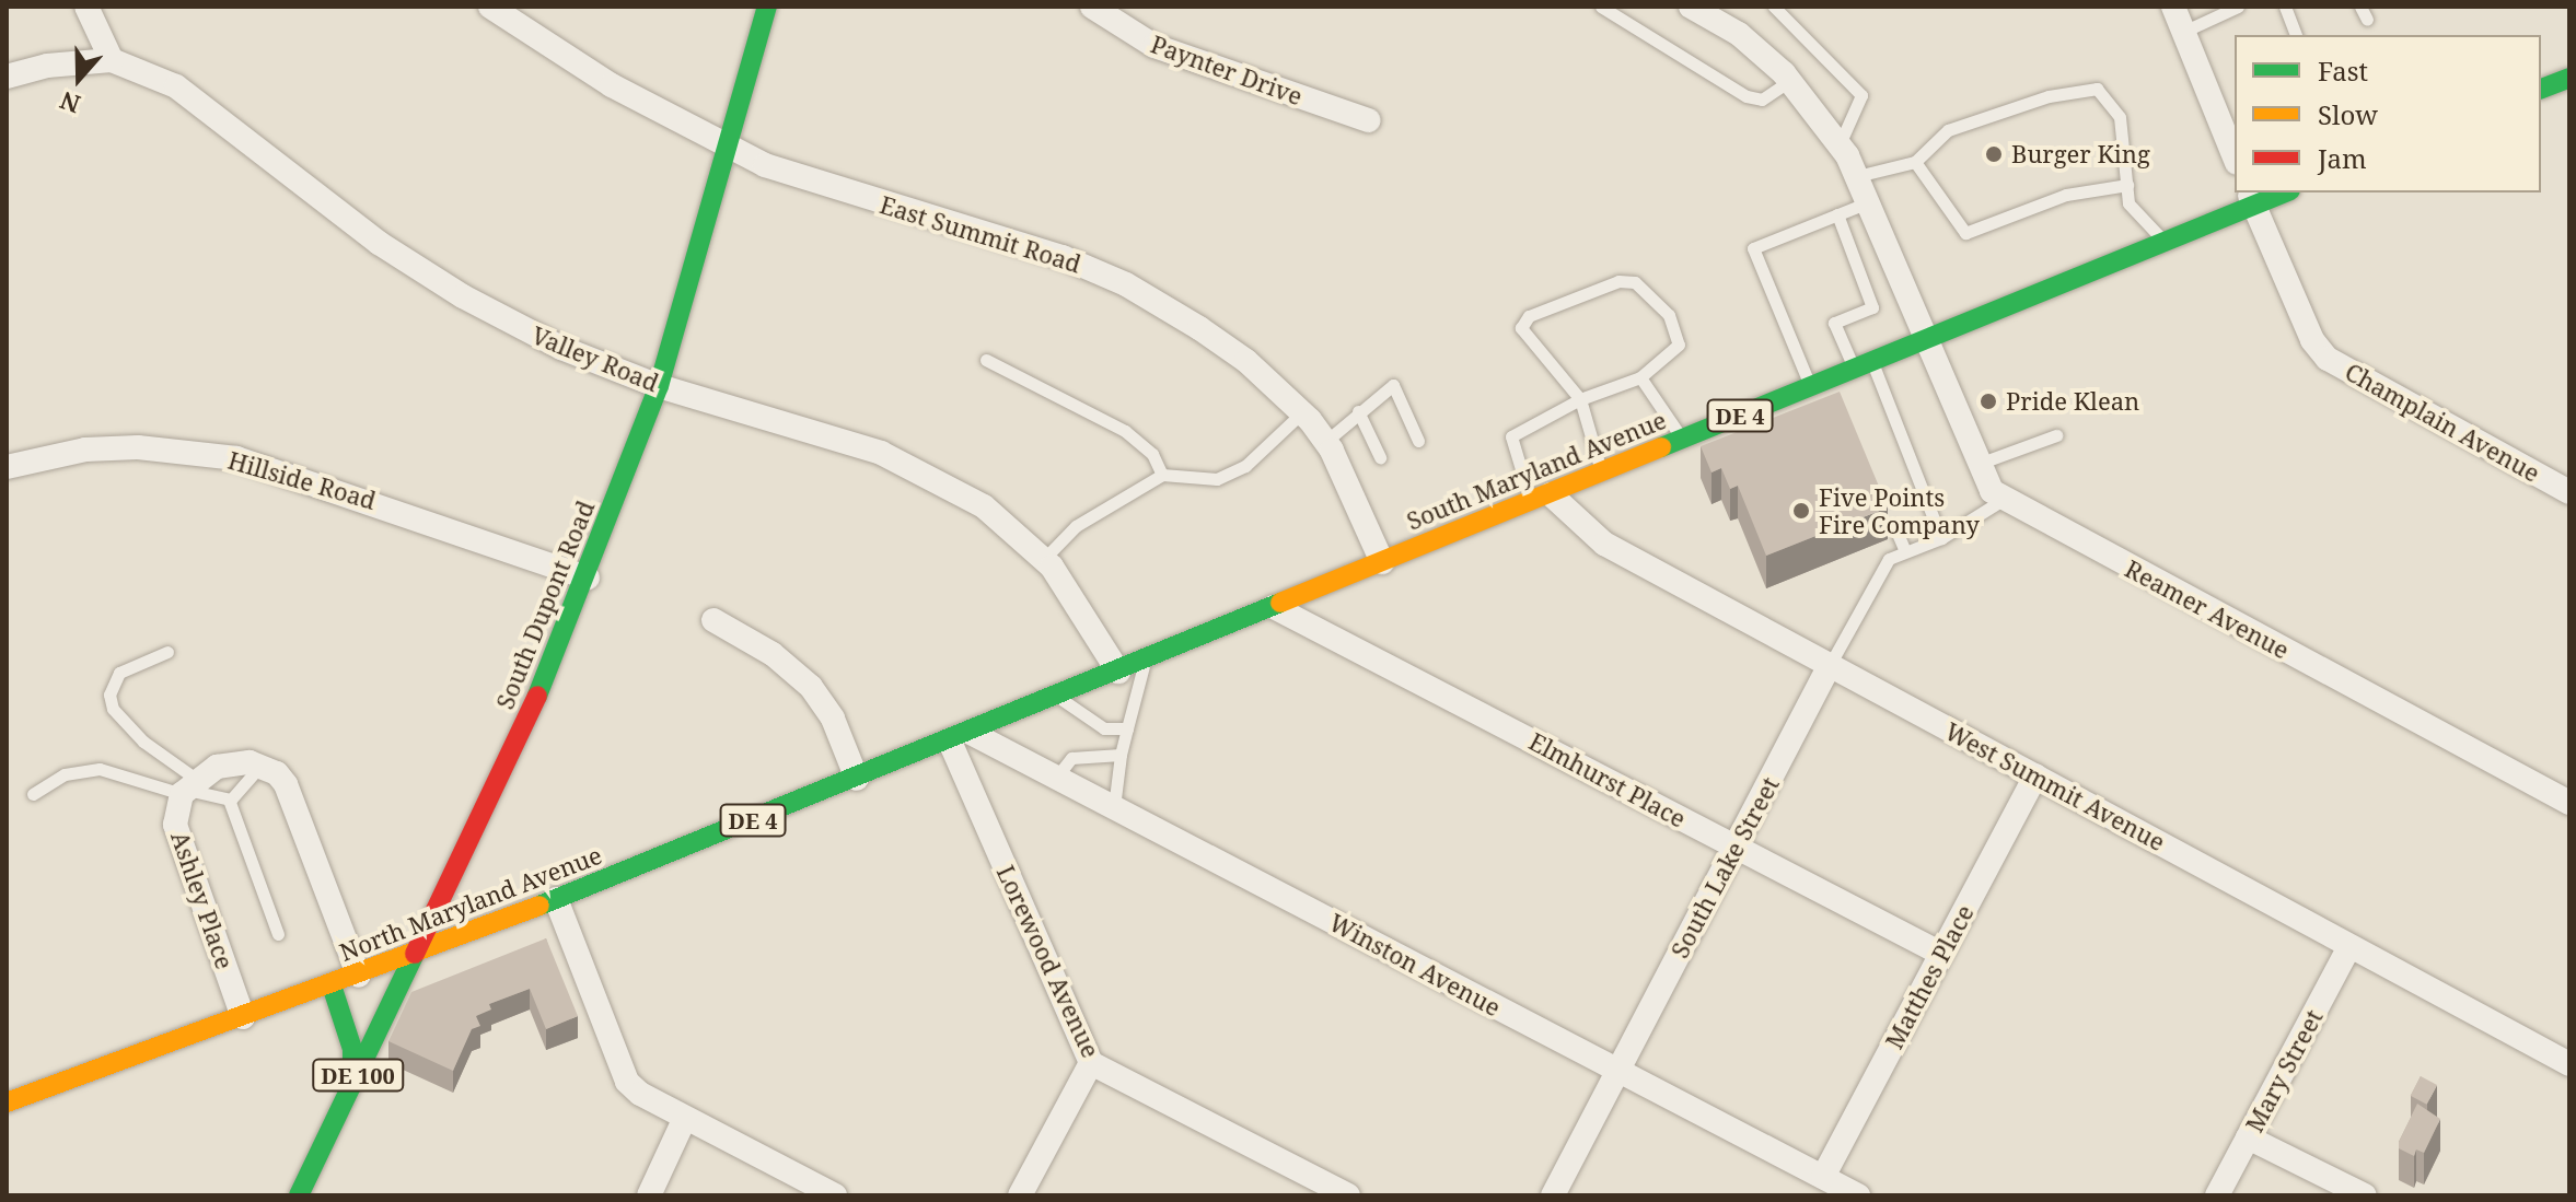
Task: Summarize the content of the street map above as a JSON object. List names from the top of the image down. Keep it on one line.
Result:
{"streets":{"main road":["DE 4","South Maryland Avenue","South Dupont Road","North Maryland Avenue","DE 100"],"street":["Paynter Drive","East Summit Road","Valley Road","Champlain Avenue","Hillside Road","Reamer Avenue","Elmhurst Place","West Summit Avenue","South Lake Street","Ashley Place","Lorewood Avenue","Winston Avenue","Matthes Place","Mary Street"]},"crossings":[["East Summit Road","South Maryland Avenue"],["East Summit Road","South Dupont Road"],["Valley Road","South Maryland Avenue"],["Valley Road","South Dupont Road"],["Champlain Avenue","South Maryland Avenue"],["South Maryland Avenue","Reamer Avenue"],["South Maryland Avenue","Elmhurst Place"],["South Maryland Avenue","West Summit Avenue"],["South Maryland Avenue","North Maryland Avenue"],["South Maryland Avenue","Lorewood Avenue"],["South Maryland Avenue","Winston Avenue"],["Hillside Road","South Dupont Road"],["South Dupont Road","North Maryland Avenue"],["Elmhurst Place","South Lake Street"],["Elmhurst Place","Matthes Place"],["West Summit Avenue","South Lake Street"],["West Summit Avenue","Matthes Place"],["West Summit Avenue","Mary Street"],["South Lake Street","Winston Avenue"],["Ashley Place","North Maryland Avenue"],["North Maryland Avenue","Lorewood Avenue"],["North Maryland Avenue","Winston Avenue"],["Lorewood Avenue","Winston Avenue"],["Winston Avenue","Matthes Place"]],"places":["Burger King","Pride Klean","Five Points Fire Company"],"legend":["Fast","Slow","Jam"],"north":"bottom"}
